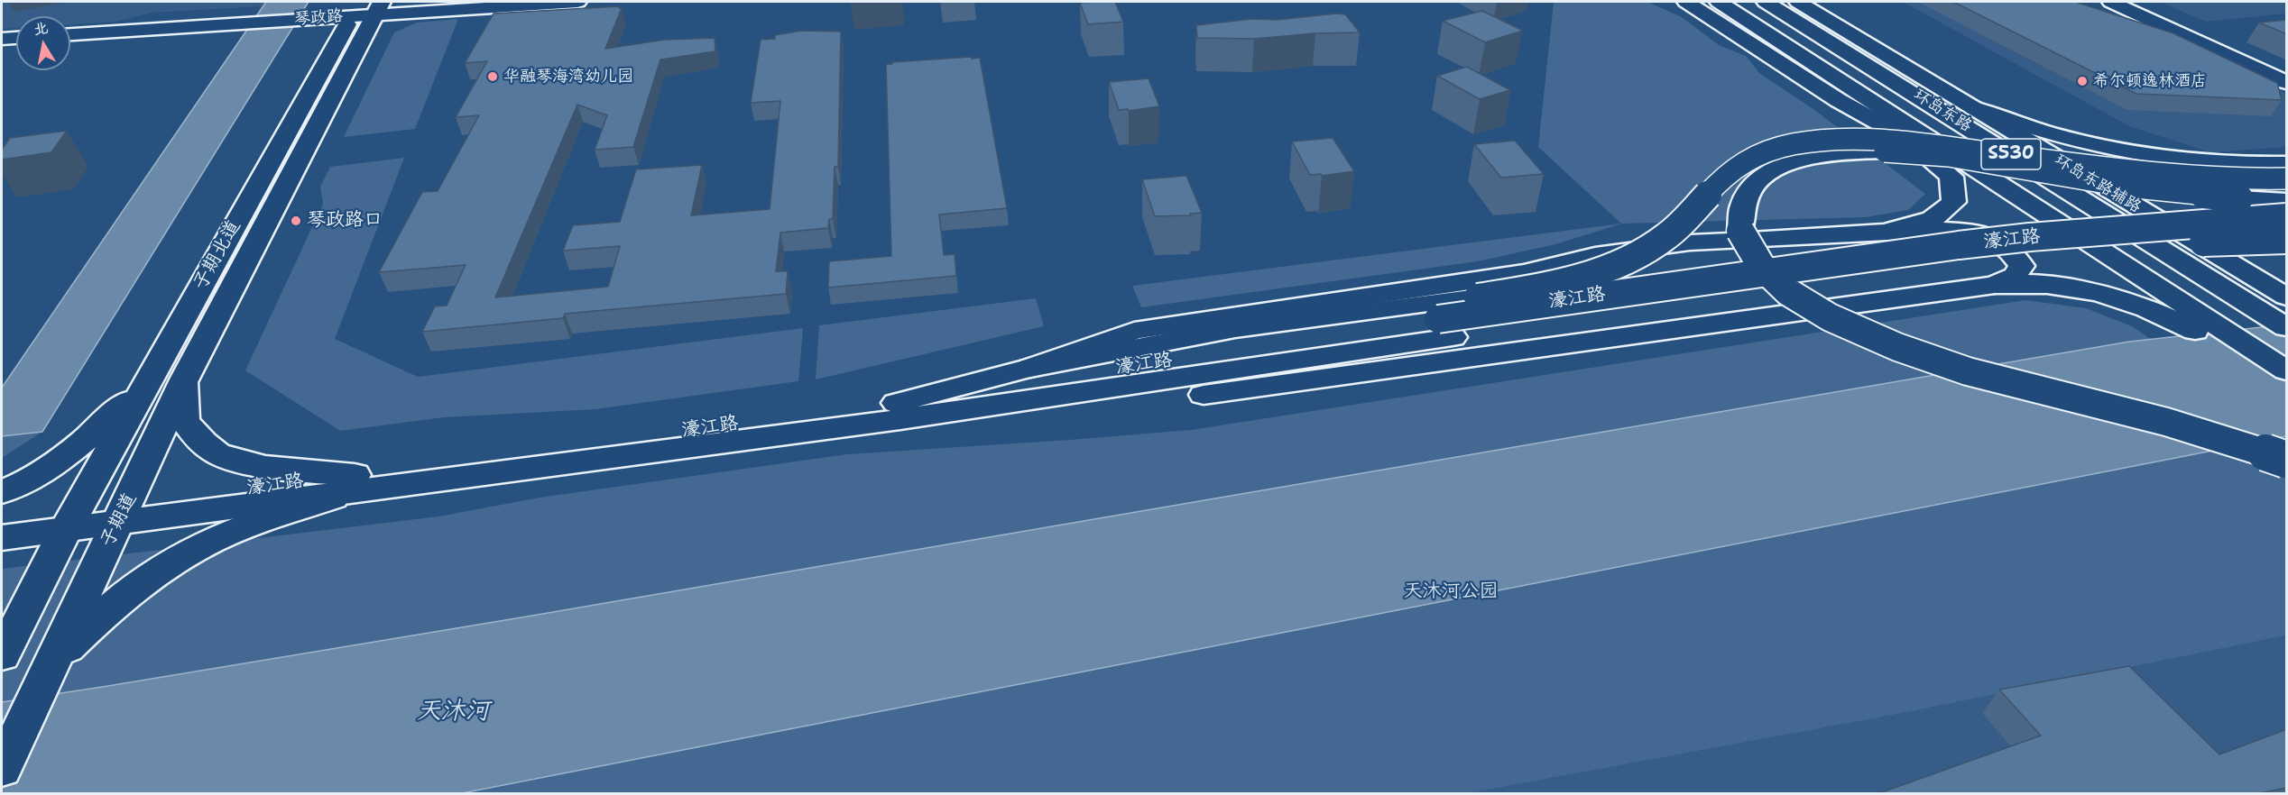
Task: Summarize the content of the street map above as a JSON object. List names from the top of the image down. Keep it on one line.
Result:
{"streets":{"main road":["琴政路","环岛东路","S530","环岛东路辅路","濠江路","子期北道","子期道"]},"crossings":[["琴政路","子期北道"],["环岛东路","S530"],["濠江路","子期北道"],["濠江路","子期道"],["子期北道","子期道"]],"water":["天沐河"],"parks":["天沐河公园"],"places":["华融琴海湾幼儿园","希尔顿逸林酒店","琴政路口"],"north":"top"}
